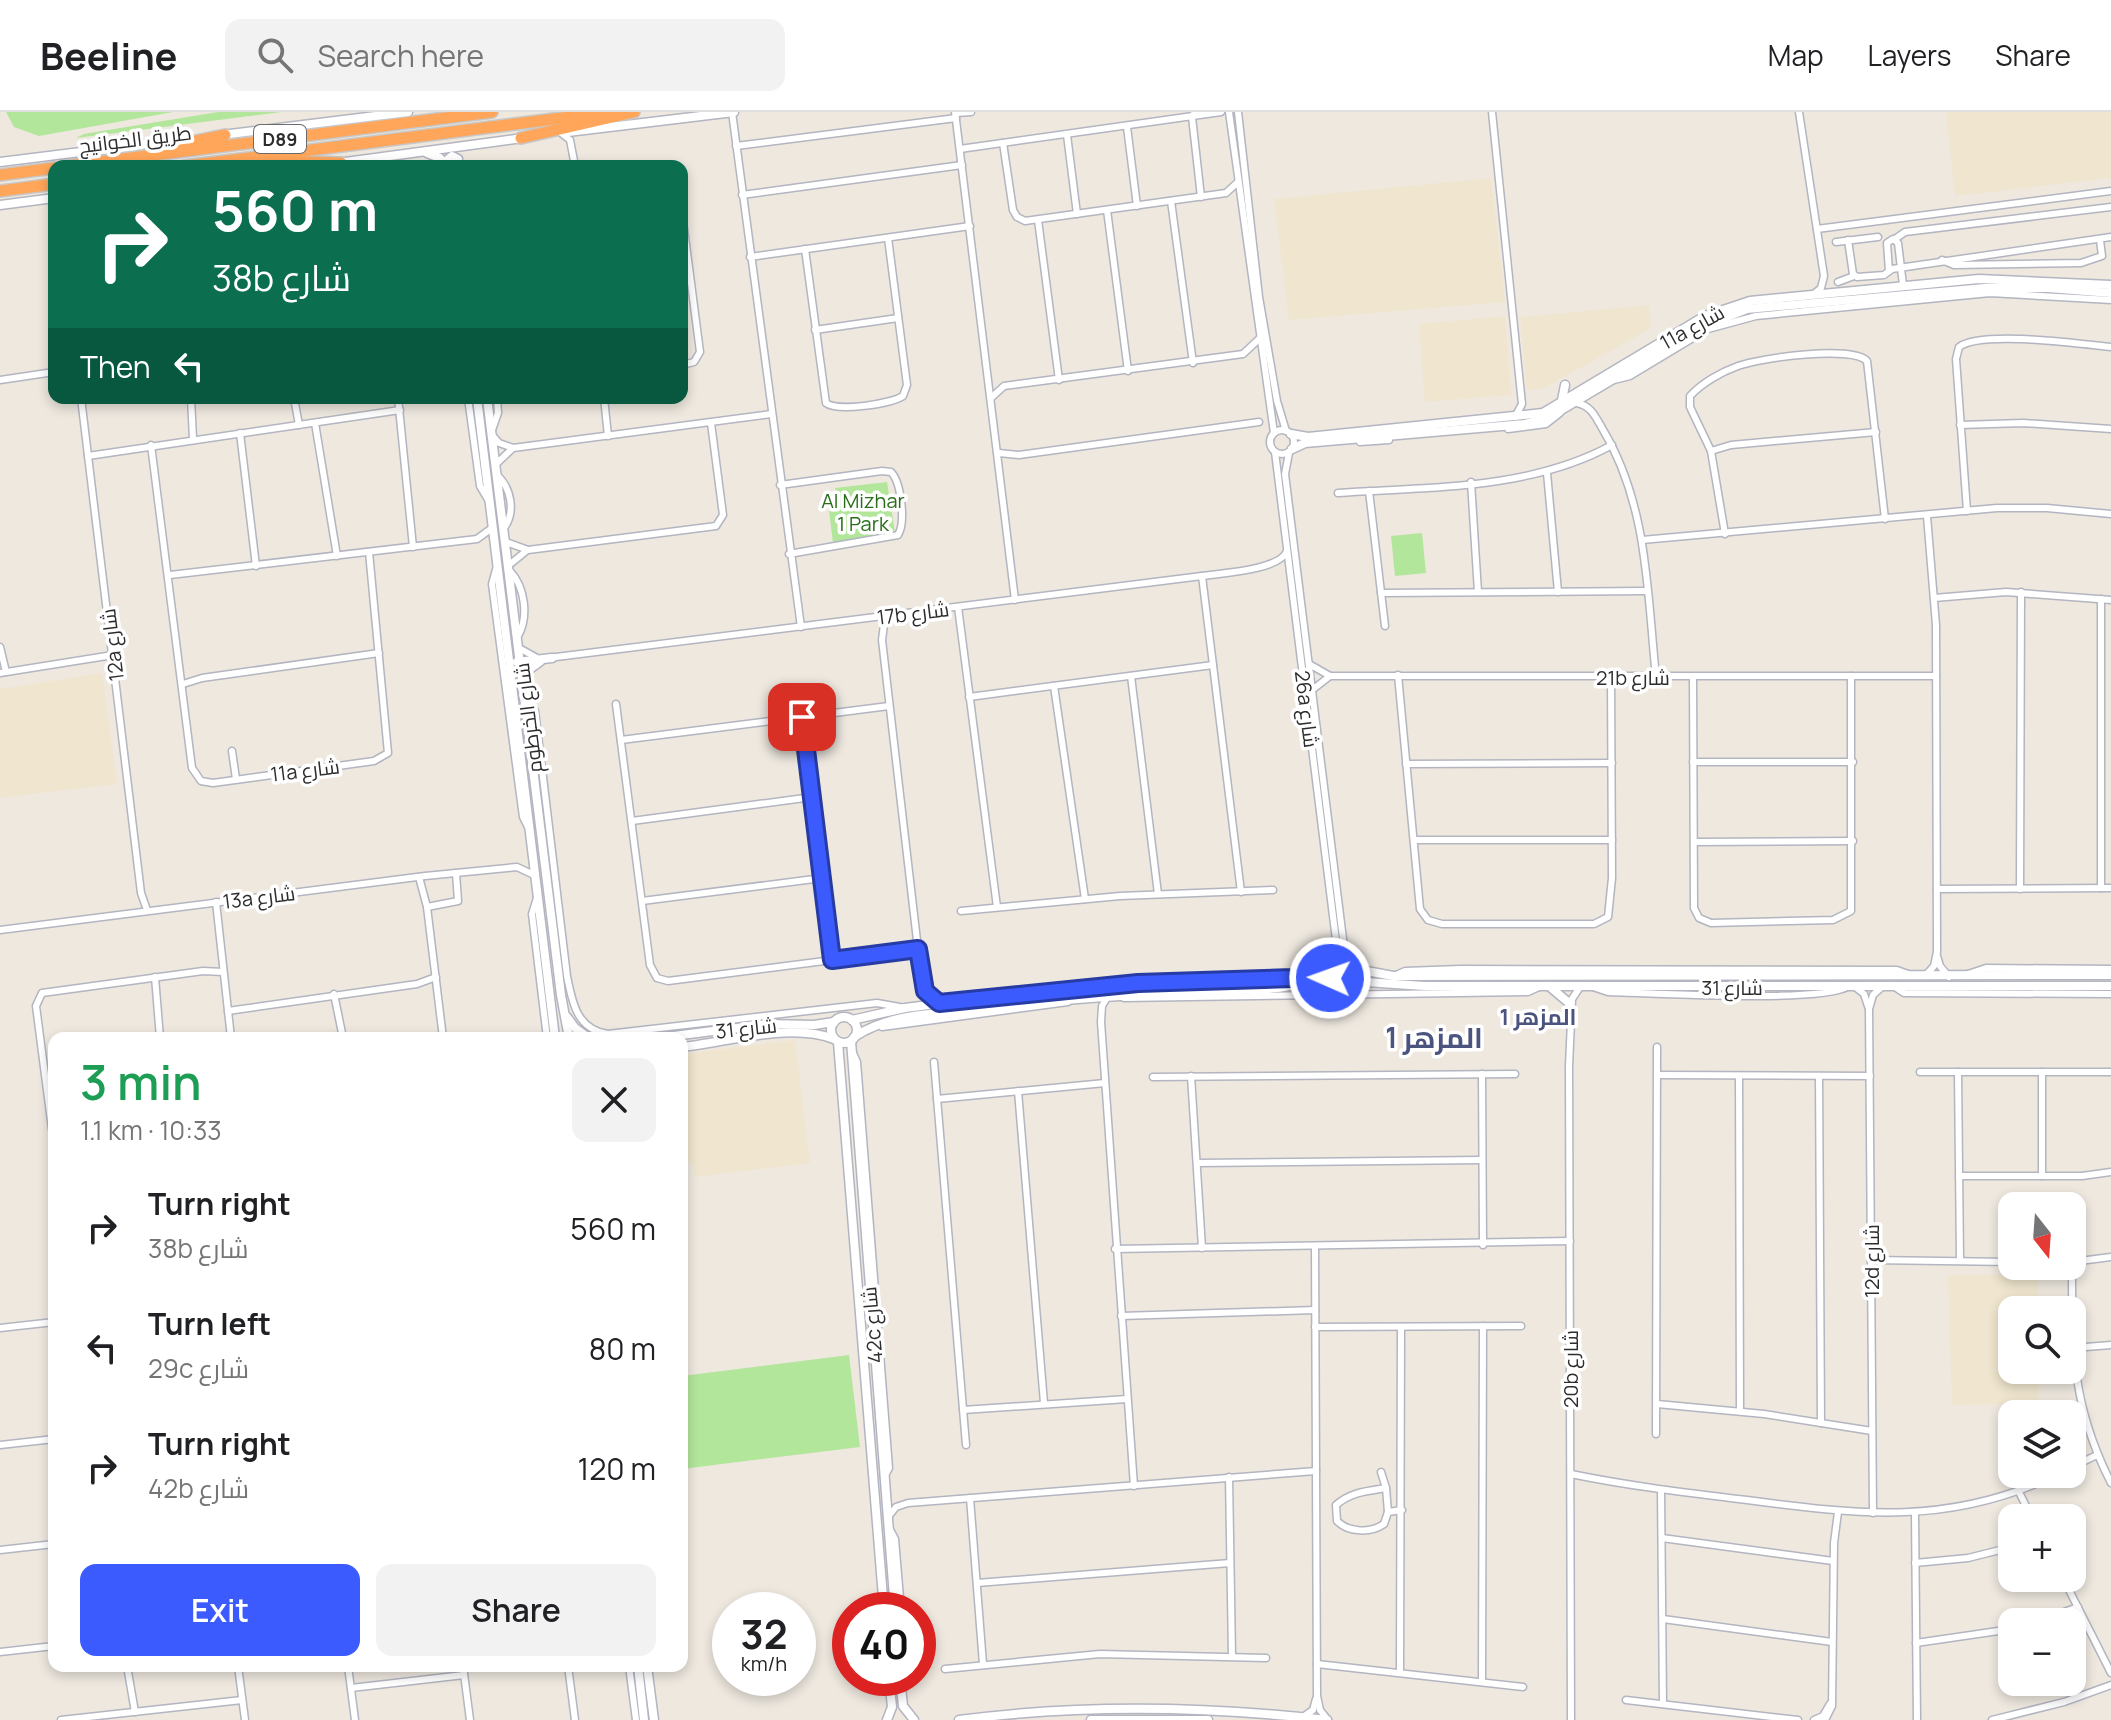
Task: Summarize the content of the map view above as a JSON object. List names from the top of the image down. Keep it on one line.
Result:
{"streets":{"highway":["طريق الخوانيج","D89"],"street":["11a شارع","17b شارع","12a شارع","21b شارع","26a شارع","شارع الخرطوم","13a شارع","شارع 31","12d شارع","42c شارع","20b شارع"]},"crossings":[["11a شارع","26a شارع"],["17b شارع","شارع الخرطوم"],["12a شارع","13a شارع"],["26a شارع","شارع 31"],["شارع 31","42c شارع"],["شارع 31","20b شارع"]],"districts":["المزهر 1","المزهر 1"],"parks":["Al Mizhar 1 Park"],"north":"bottom","page":{"header":"Beeline","search":"Search here","nav":["Map","Layers","Share"],"turn":["560 m","38b شارع"],"then":"Then","heading":["3 min","1.1 km · 10:33"],"list":[{"name":"Turn right","note":"38b شارع","value":"560 m"},{"name":"Turn left","note":"29c شارع","value":"80 m"},{"name":"Turn right","note":"42b شارع","value":"120 m"}],"map_buttons":["+","−"],"buttons":["Exit","Share"],"speed":"32 km/h","limit":"40"}}
